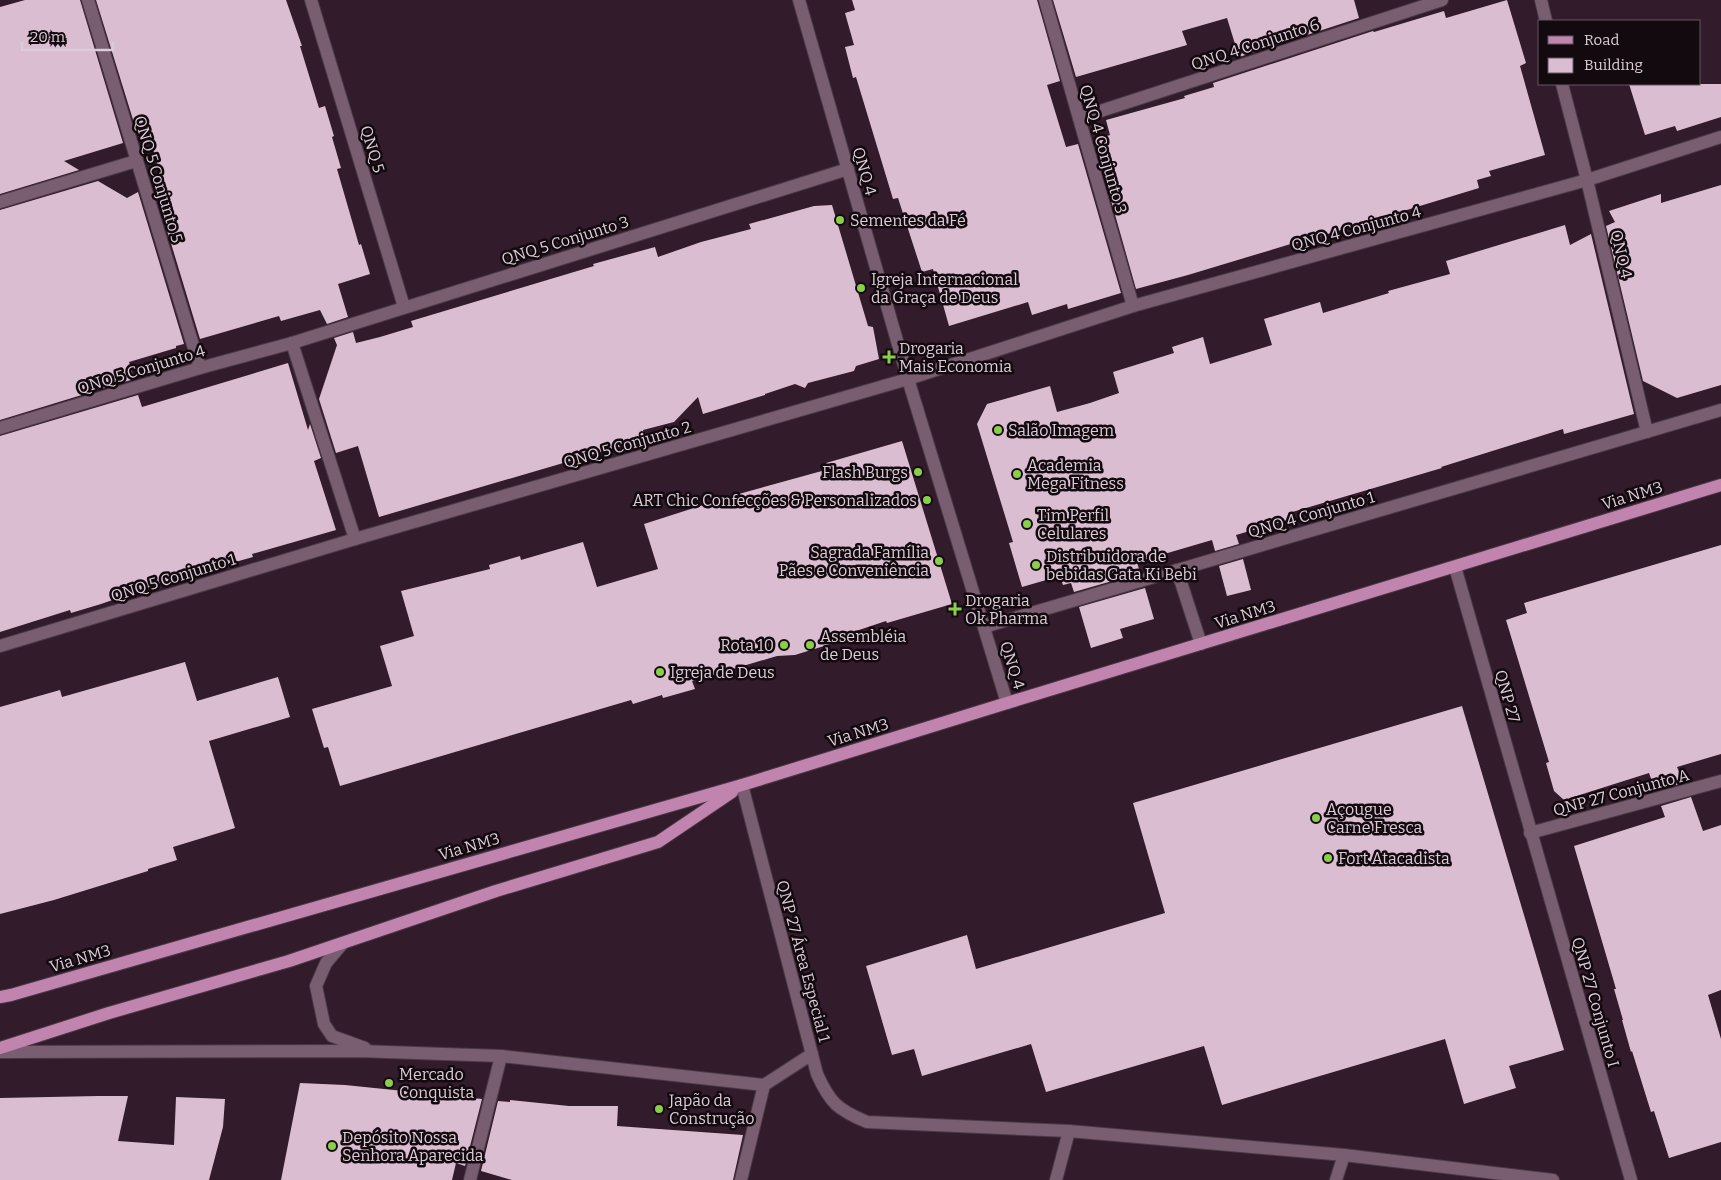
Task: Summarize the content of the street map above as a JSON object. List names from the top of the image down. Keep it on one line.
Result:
{"streets":{"main road":["Via NM3"],"street":["QNQ 4 Conjunto 6","QNQ 5","QNQ 4 Conjunto 3","QNQ 4","QNQ 5 Conjunto 5","QNQ 4 Conjunto 4","QNQ 5 Conjunto 3","QNQ 5 Conjunto 4","QNQ 5 Conjunto 2","QNQ 4 Conjunto 1","QNQ 5 Conjunto 1","QNP 27","QNP 27 Conjunto A","QNP 27 Área Especial 1","QNP 27 Conjunto I"]},"crossings":[["QNQ 4 Conjunto 6","QNQ 4 Conjunto 3"],["QNQ 5","QNQ 5 Conjunto 3"],["QNQ 4 Conjunto 3","QNQ 4 Conjunto 4"],["QNQ 4","QNQ 4 Conjunto 4"],["QNQ 4","QNQ 5 Conjunto 3"],["QNQ 4","QNQ 5 Conjunto 2"],["QNQ 4","Via NM3"],["QNQ 4","QNQ 4 Conjunto 1"],["QNQ 5 Conjunto 5","QNQ 5 Conjunto 4"],["QNQ 5 Conjunto 3","QNQ 5 Conjunto 4"],["QNQ 5 Conjunto 2","QNQ 5 Conjunto 1"],["Via NM3","QNP 27"],["Via NM3","QNP 27 Área Especial 1"],["QNP 27","QNP 27 Conjunto A"],["QNP 27","QNP 27 Conjunto I"],["QNP 27 Conjunto A","QNP 27 Conjunto I"]],"places":{"other":["Sementes da Fé","Igreja Internacional da Graça de Deus","Salão Imagem","Flash Burgs","Academia Mega Fitness","ART Chic Confecções & Personalizados","Tim Perfil Celulares","Sagrada Família Pães e Conveniência","Distribuidora de bebidas Gata Ki Bebi","Rota 10","Assembléia de Deus","Igreja de Deus","Açougue Carne Fresca","Fort Atacadista","Mercado Conquista","Japão da Construção","Depósito Nossa Senhora Aparecida"],"health":["Drogaria Mais Economia","Drogaria Ok Pharma"]},"legend":["Road","Building"],"scale_bar":"20 m"}
